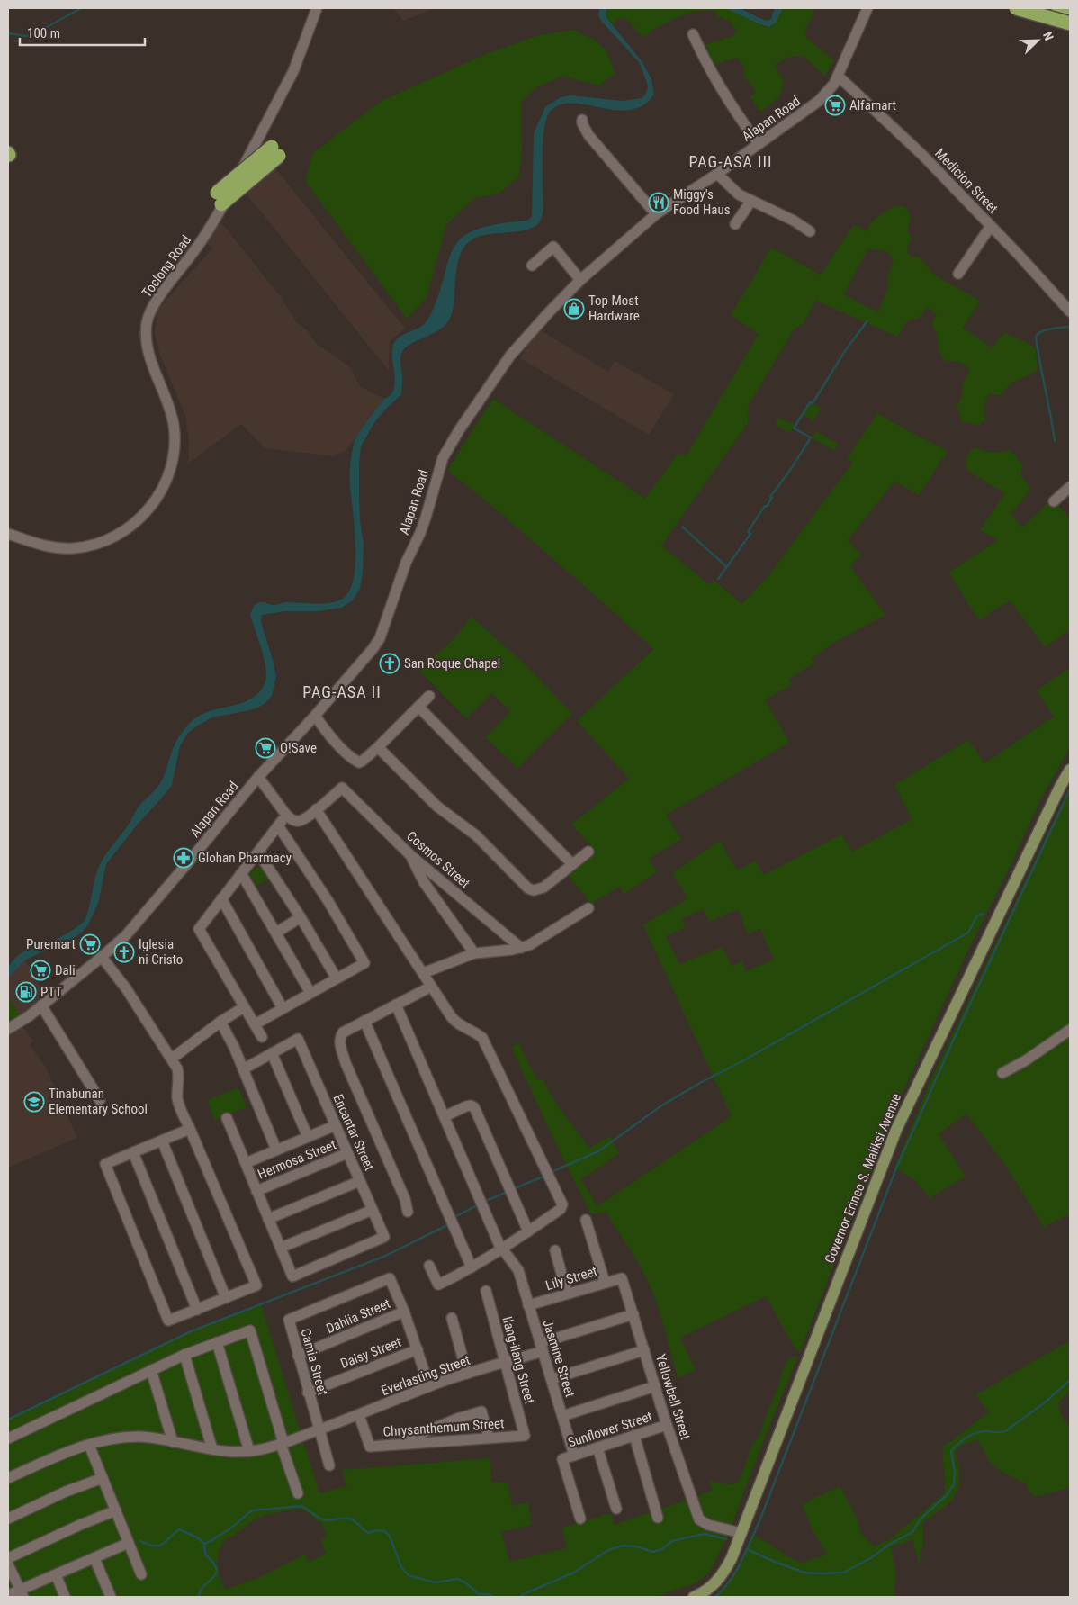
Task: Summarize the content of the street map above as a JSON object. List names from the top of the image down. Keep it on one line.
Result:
{"streets":{"main road":["Governor Erineo S. Maliksi Avenue"],"street":["Alapan Road","Medicion Street","Toclong Road","Cosmos Street","Encantar Street","Hermosa Street","Lily Street","Dahlia Street","Daisy Street","Jasmine Street","Ilang-ilang Street","Camia Street","Everlasting Street","Yellowbell Street","Chrysanthemum Street","Sunflower Street"]},"crossings":[["Alapan Road","Medicion Street"],["Encantar Street","Hermosa Street"],["Governor Erineo S. Maliksi Avenue","Yellowbell Street"],["Lily Street","Jasmine Street"],["Lily Street","Yellowbell Street"],["Dahlia Street","Camia Street"],["Daisy Street","Camia Street"],["Jasmine Street","Everlasting Street"],["Jasmine Street","Sunflower Street"],["Ilang-ilang Street","Everlasting Street"],["Ilang-ilang Street","Chrysanthemum Street"],["Camia Street","Everlasting Street"],["Everlasting Street","Yellowbell Street"],["Everlasting Street","Chrysanthemum Street"],["Yellowbell Street","Sunflower Street"]],"districts":["PAG-ASA III","PAG-ASA II"],"places":{"supermarket":["Alfamart","O!Save","Puremart","Dali"],"restaurant":["Miggy's Food Haus"],"shop":["Top Most Hardware"],"church":["San Roque Chapel","Iglesia ni Cristo"],"pharmacy":["Glohan Pharmacy"],"fuel station":["PTT"],"school or university":["Tinabunan Elementary School"]},"scale_bar":"100 m","north":"top right"}
